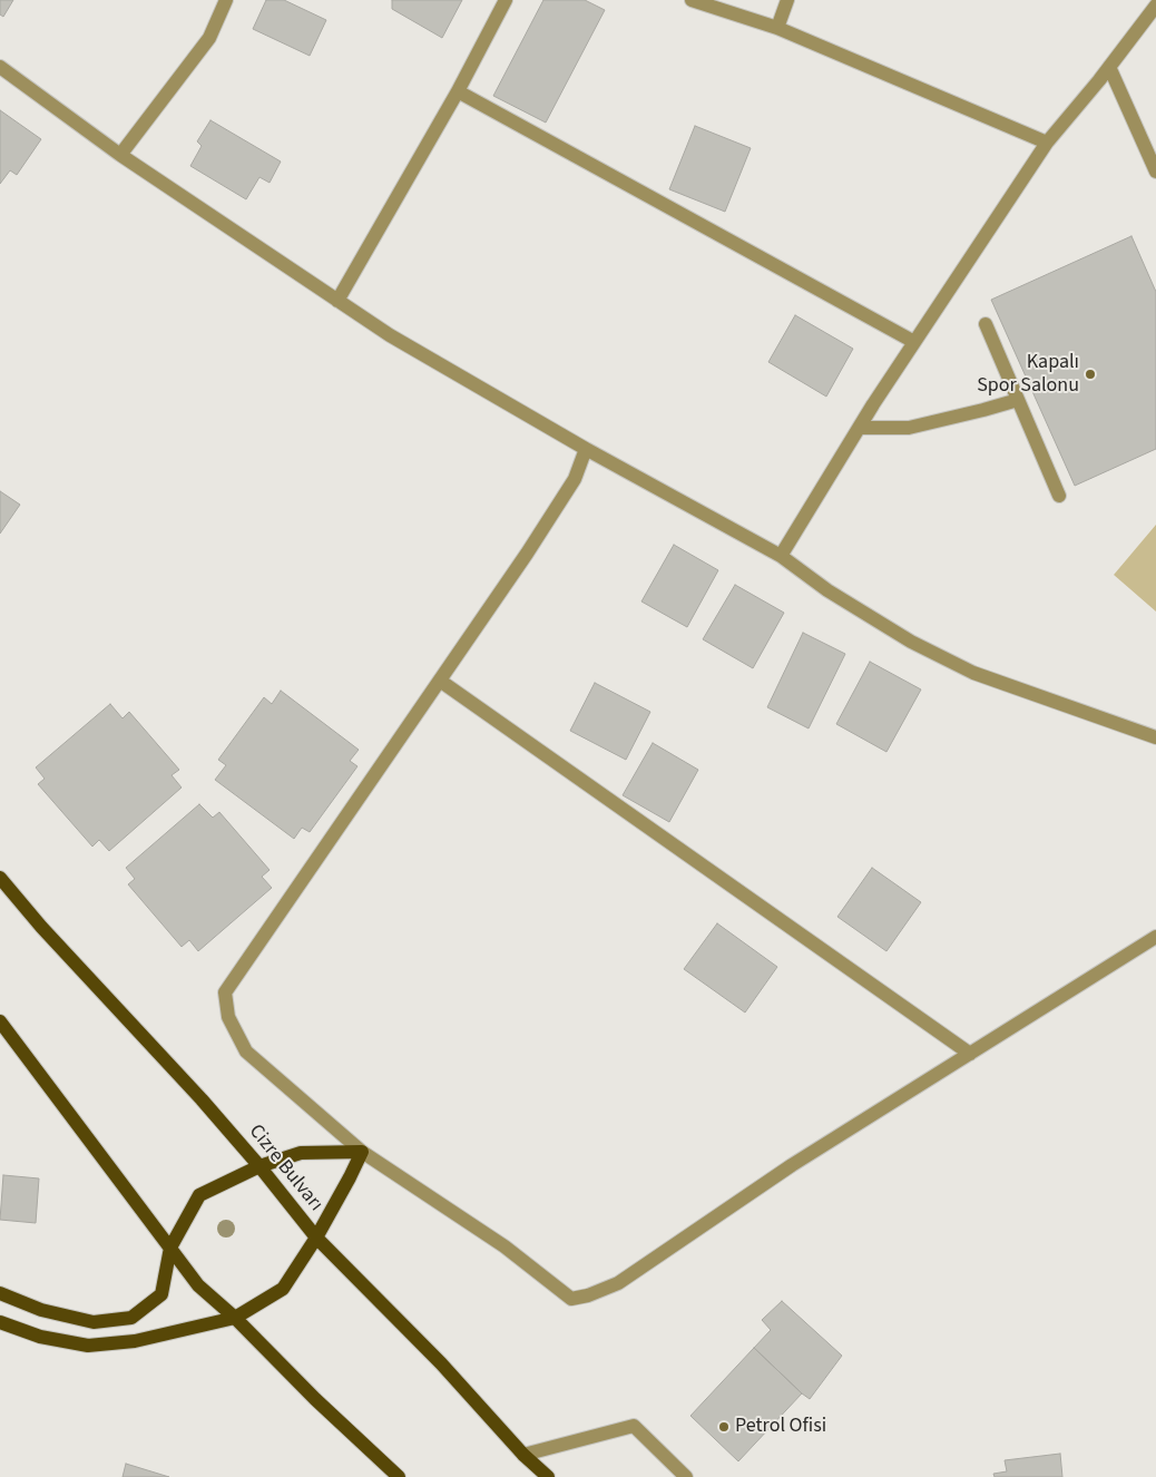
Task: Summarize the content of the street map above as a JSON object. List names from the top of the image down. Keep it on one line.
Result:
{"streets":{"main road":["Cizre Bulvarı"]},"places":["Kapalı Spor Salonu","Petrol Ofisi"]}
